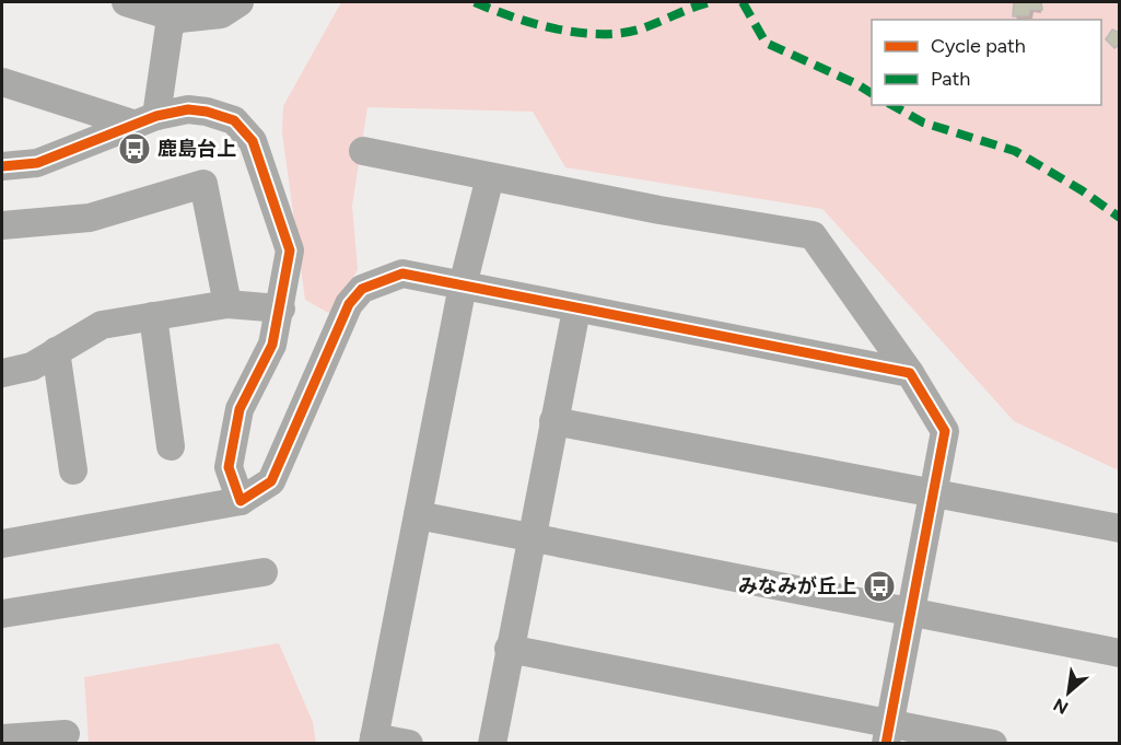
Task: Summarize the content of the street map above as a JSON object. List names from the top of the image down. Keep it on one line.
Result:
{"places":{"bus stop":["鹿島台上","みなみが丘上"]},"legend":["Cycle path","Path"],"north":"bottom left"}
